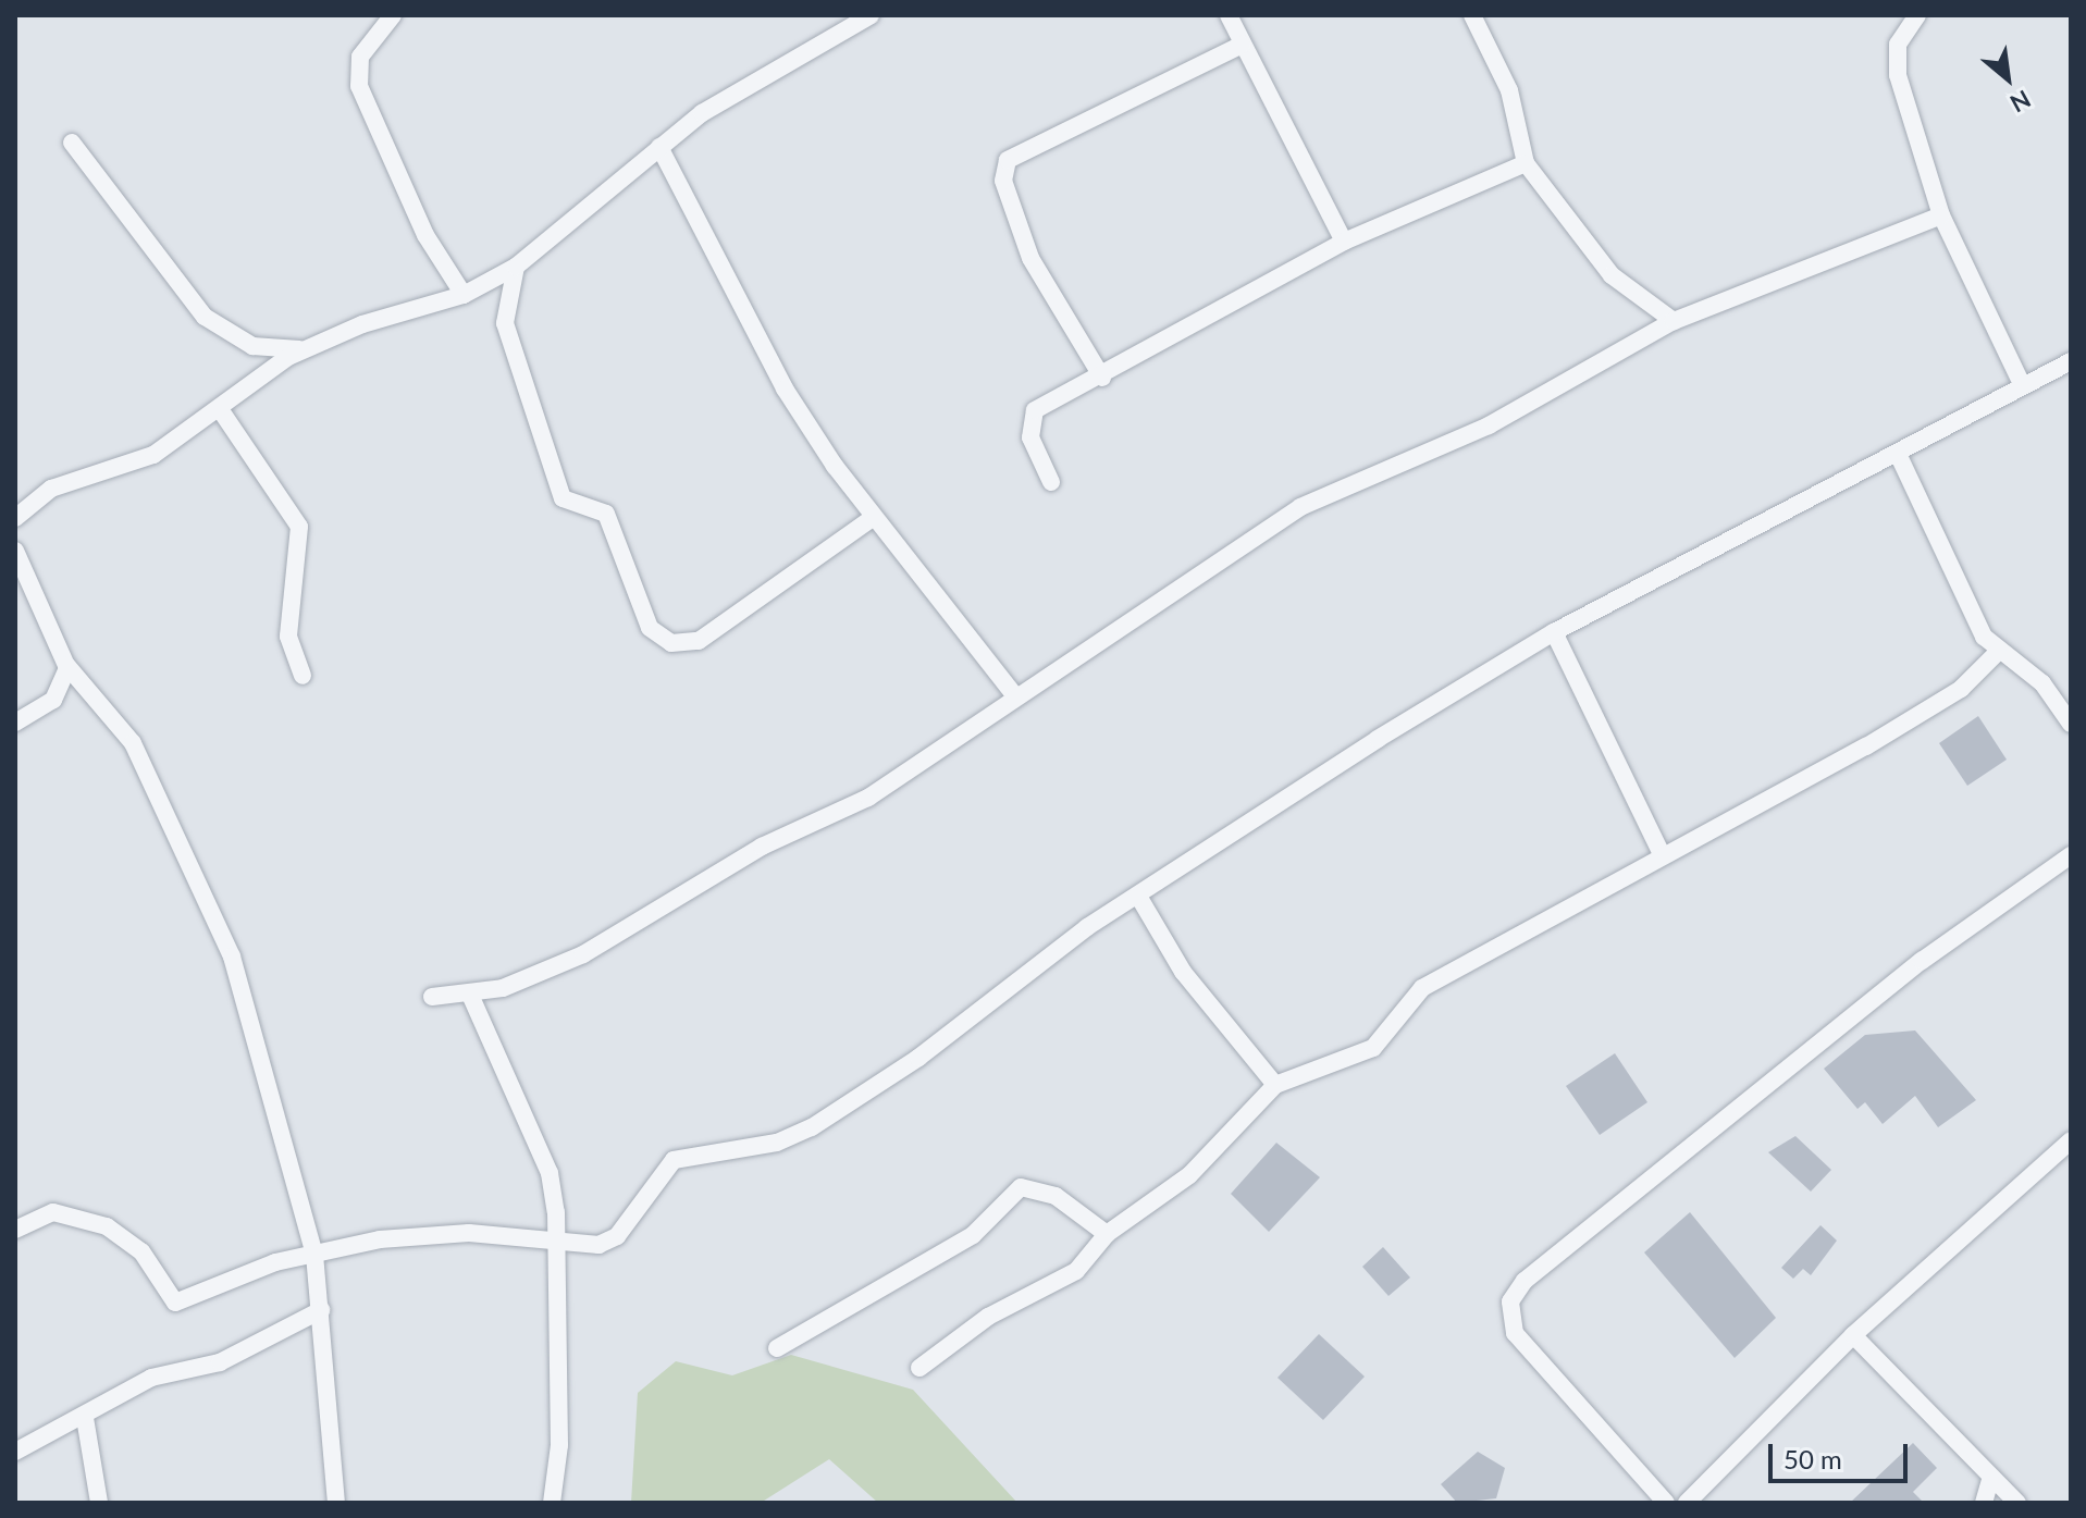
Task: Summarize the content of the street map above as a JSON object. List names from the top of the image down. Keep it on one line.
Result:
{"scale_bar":"50 m","north":"bottom right"}
